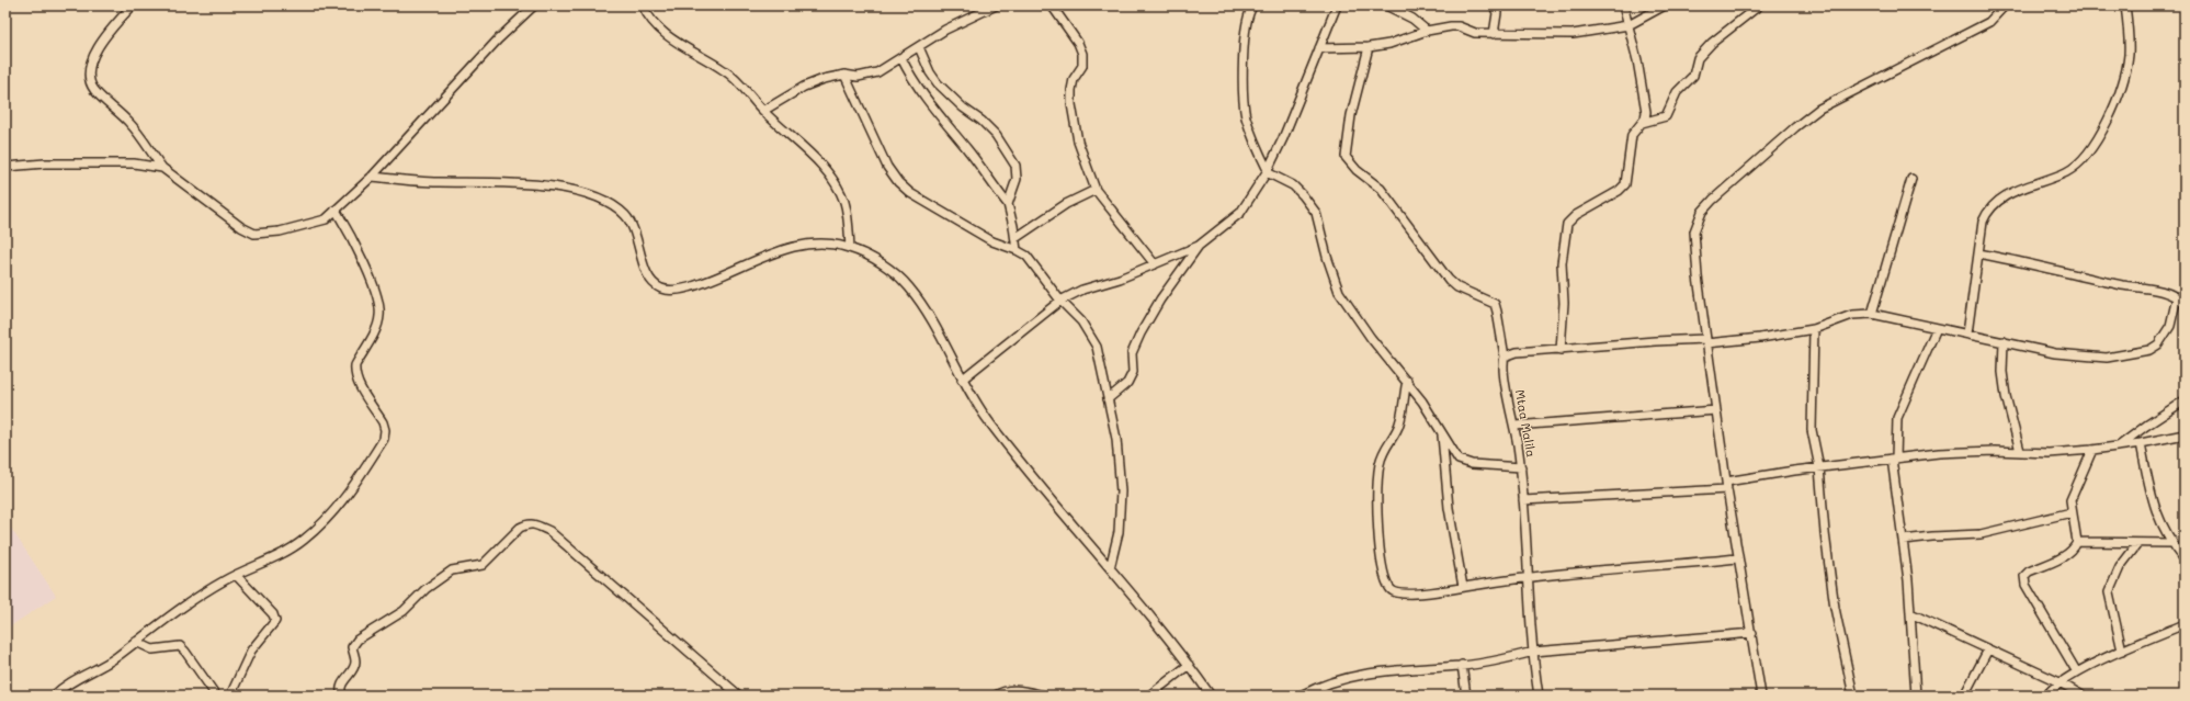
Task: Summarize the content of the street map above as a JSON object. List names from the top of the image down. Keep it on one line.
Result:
{"streets":{"street":["Mtaa Malila"]}}
